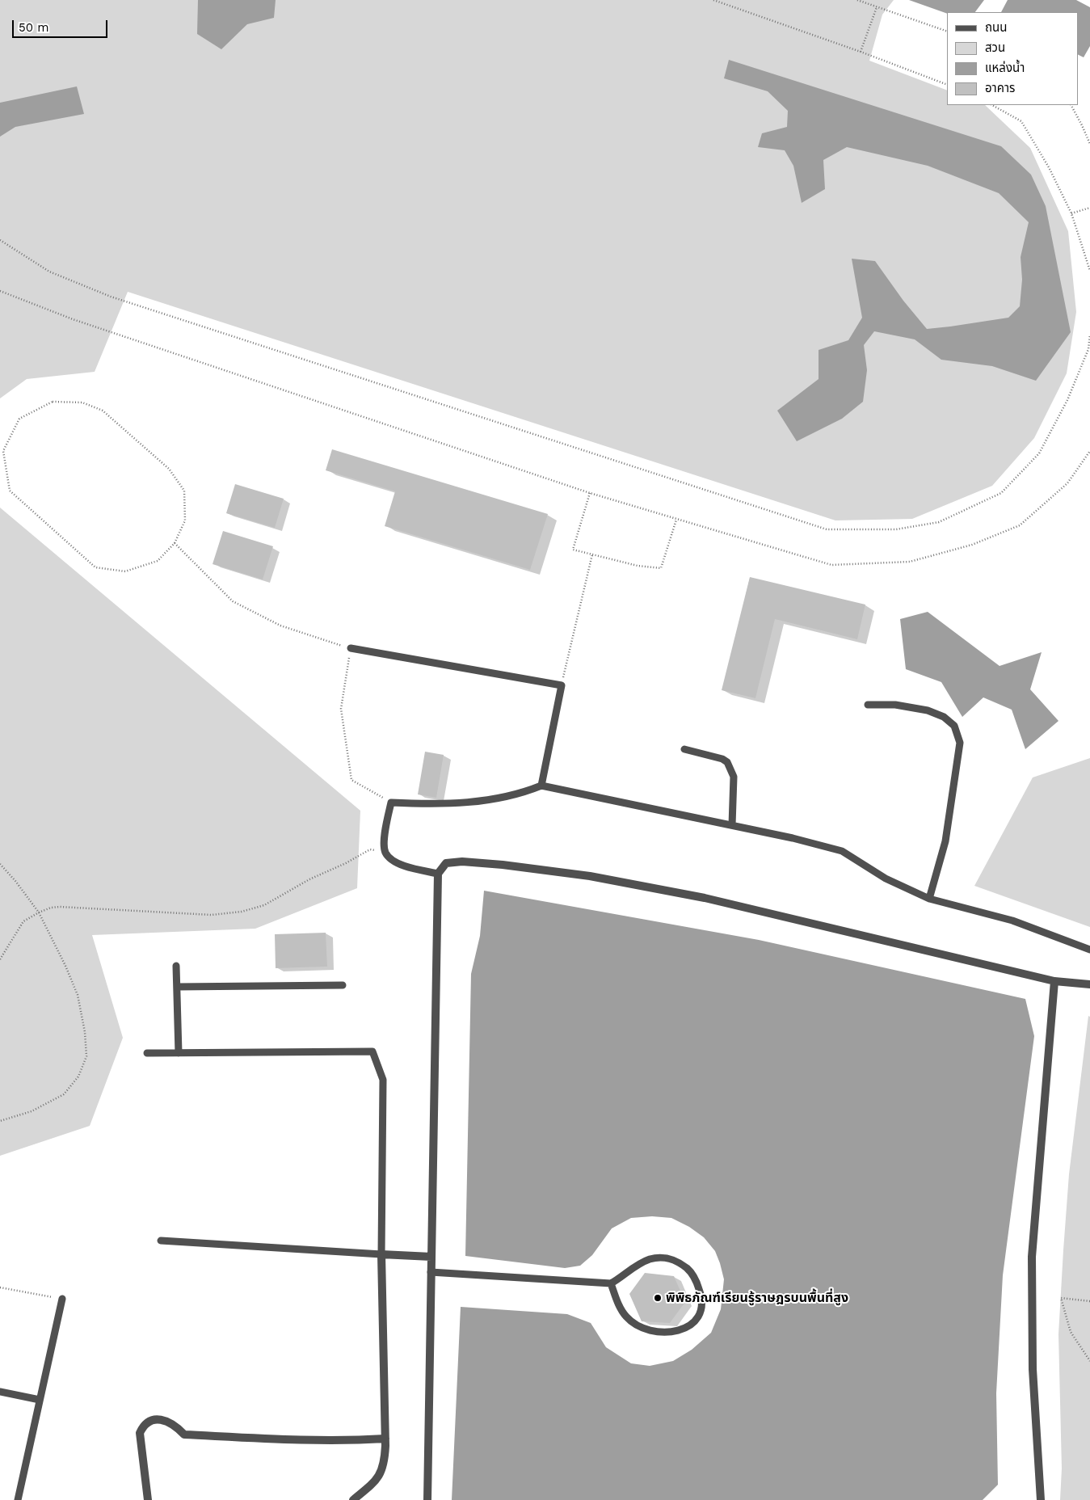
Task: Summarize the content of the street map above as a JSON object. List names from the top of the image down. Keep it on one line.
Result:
{"places":["พิพิธภัณฑ์เรียนรู้ราษฎรบนพื้นที่สูง"],"legend":["ถนน","สวน","แหล่งน้ำ","อาคาร"],"scale_bar":"50 m"}
